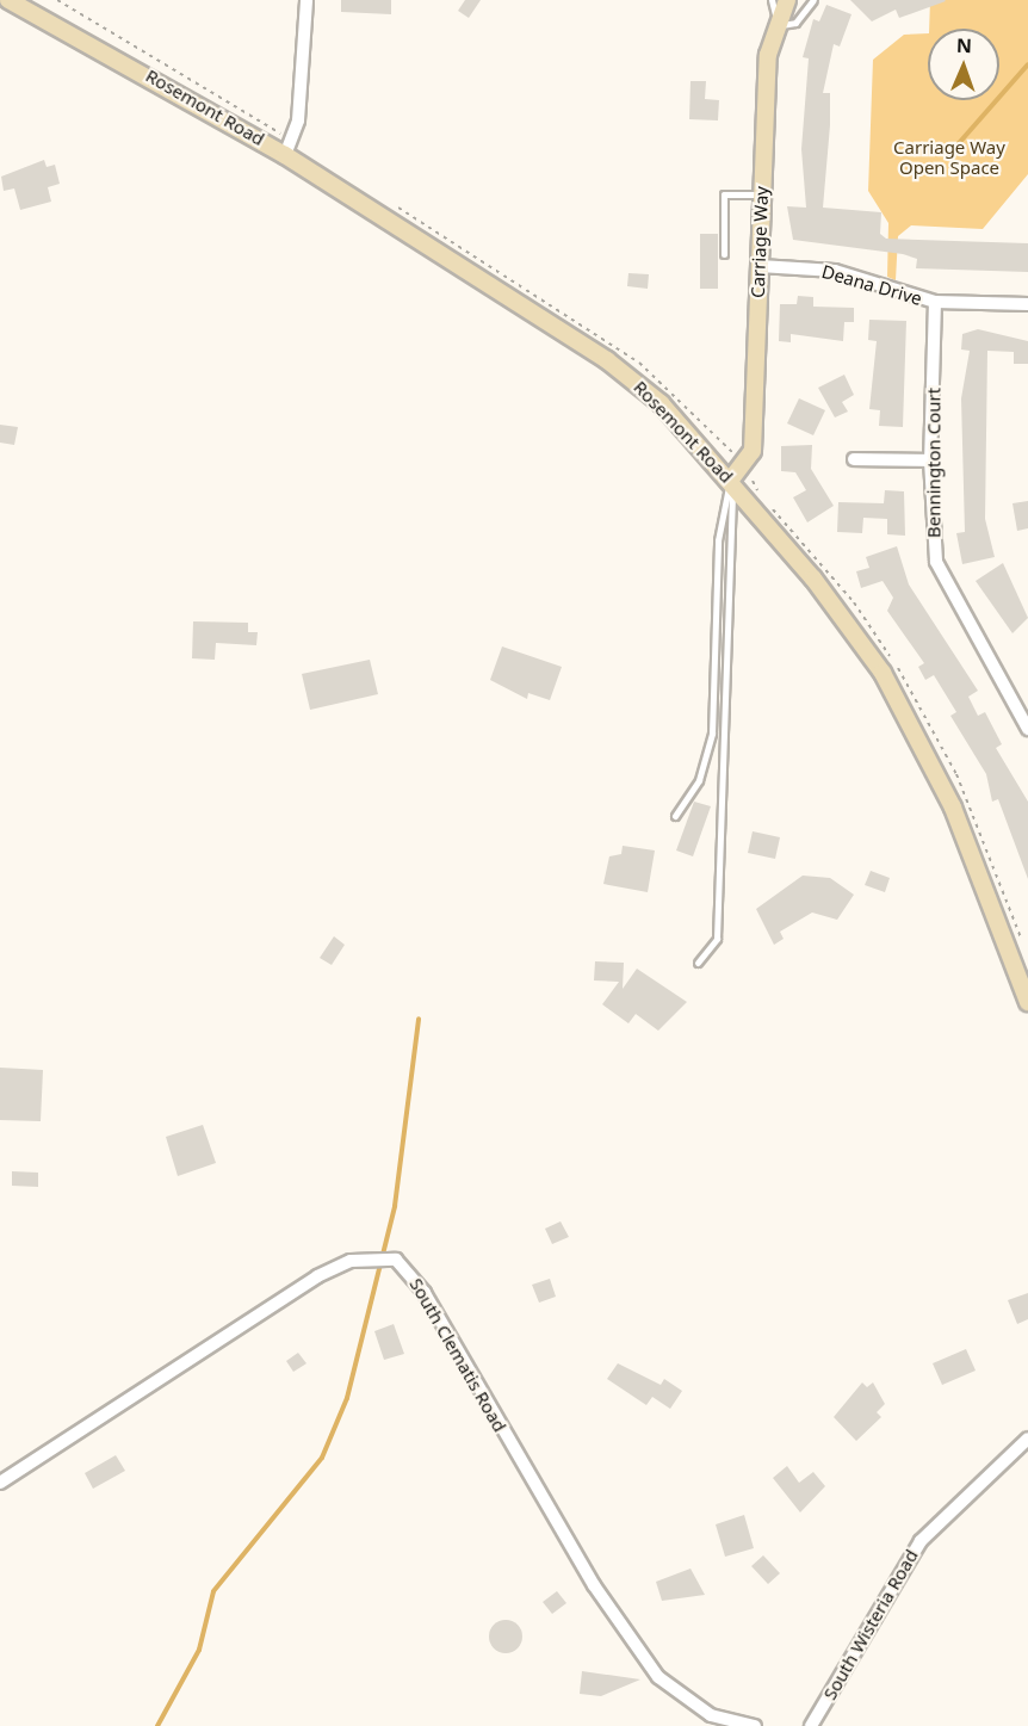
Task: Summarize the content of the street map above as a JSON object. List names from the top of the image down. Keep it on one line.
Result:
{"streets":{"main road":["Rosemont Road","Carriage Way"],"street":["Deana Drive","Bennington Court","South Clematis Road","South Wisteria Road"]},"crossings":[["Rosemont Road","Carriage Way"],["Carriage Way","Deana Drive"],["Deana Drive","Bennington Court"]],"parks":["Carriage Way Open Space"],"north":"top"}
